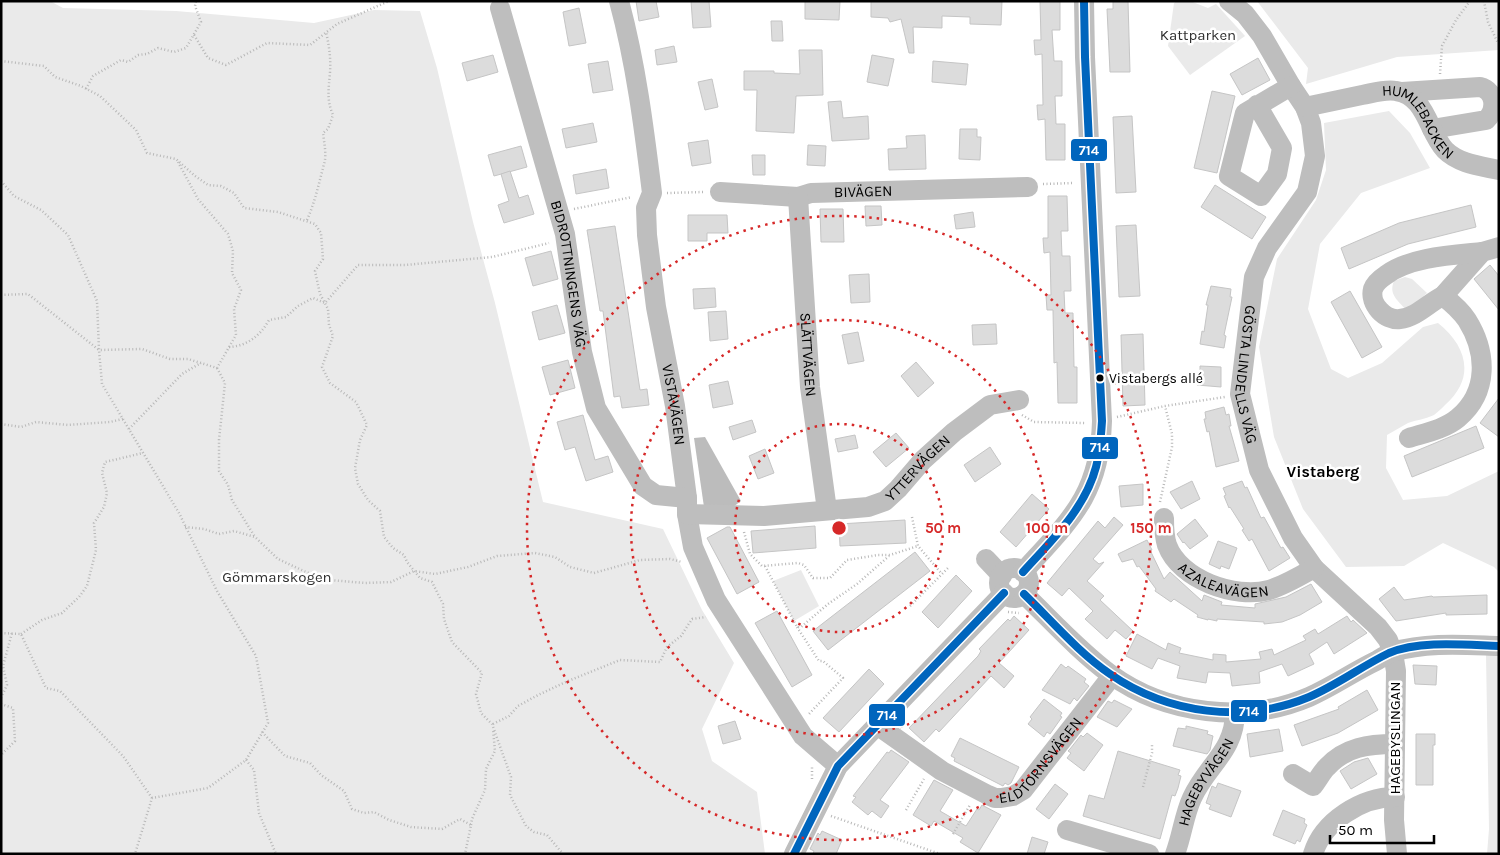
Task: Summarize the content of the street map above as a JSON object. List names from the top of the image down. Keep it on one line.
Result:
{"streets":{"street":["HUMLEBACKEN","BIVÄGEN","BIDROTTNINGENS VÄG","SLÄTTVÄGEN","GÖSTA LINDELLS VÄG","VISTAVÄGEN","YTTERVÄGEN","AZALEAVÄGEN","HAGEBYSLINGAN","ELDTORNSVÄGEN","HAGEBYVÄGEN"]},"crossings":[["HUMLEBACKEN","GÖSTA LINDELLS VÄG"],["BIVÄGEN","SLÄTTVÄGEN"],["BIDROTTNINGENS VÄG","VISTAVÄGEN"],["BIDROTTNINGENS VÄG","YTTERVÄGEN"],["SLÄTTVÄGEN","YTTERVÄGEN"],["GÖSTA LINDELLS VÄG","AZALEAVÄGEN"],["GÖSTA LINDELLS VÄG","HAGEBYSLINGAN"],["VISTAVÄGEN","YTTERVÄGEN"]],"districts":["Vistaberg"],"parks":["Kattparken","Gömmarskogen"],"places":["Vistabergs allé"],"lines":["transit line 714"],"scale_bar":"50 m","rings":["50 m","100 m","150 m"]}
